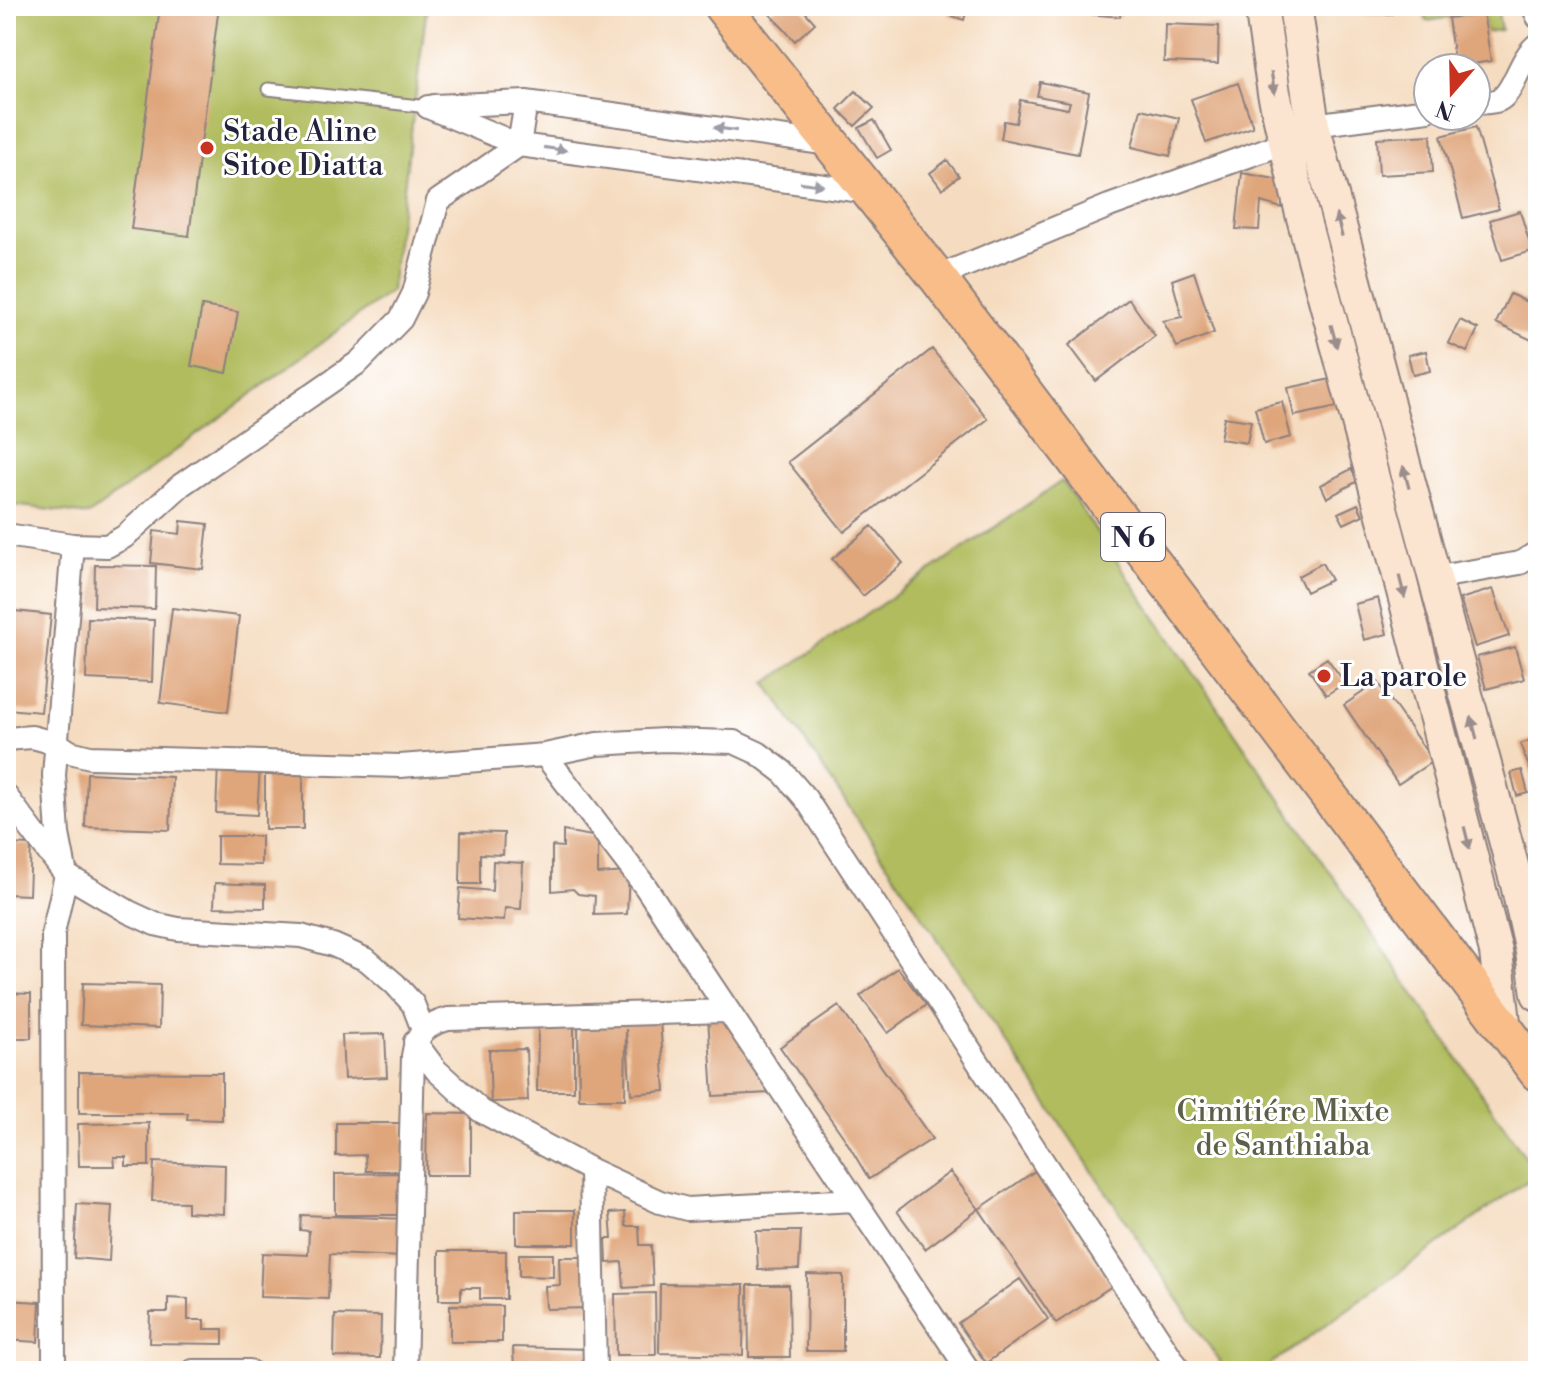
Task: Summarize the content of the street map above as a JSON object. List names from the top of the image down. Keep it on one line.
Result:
{"streets":{"main road":["N 6"]},"parks":["Cimitiére Mixte de Santhiaba"],"places":["Stade Aline Sitoe Diatta","La parole"],"north":"bottom"}
